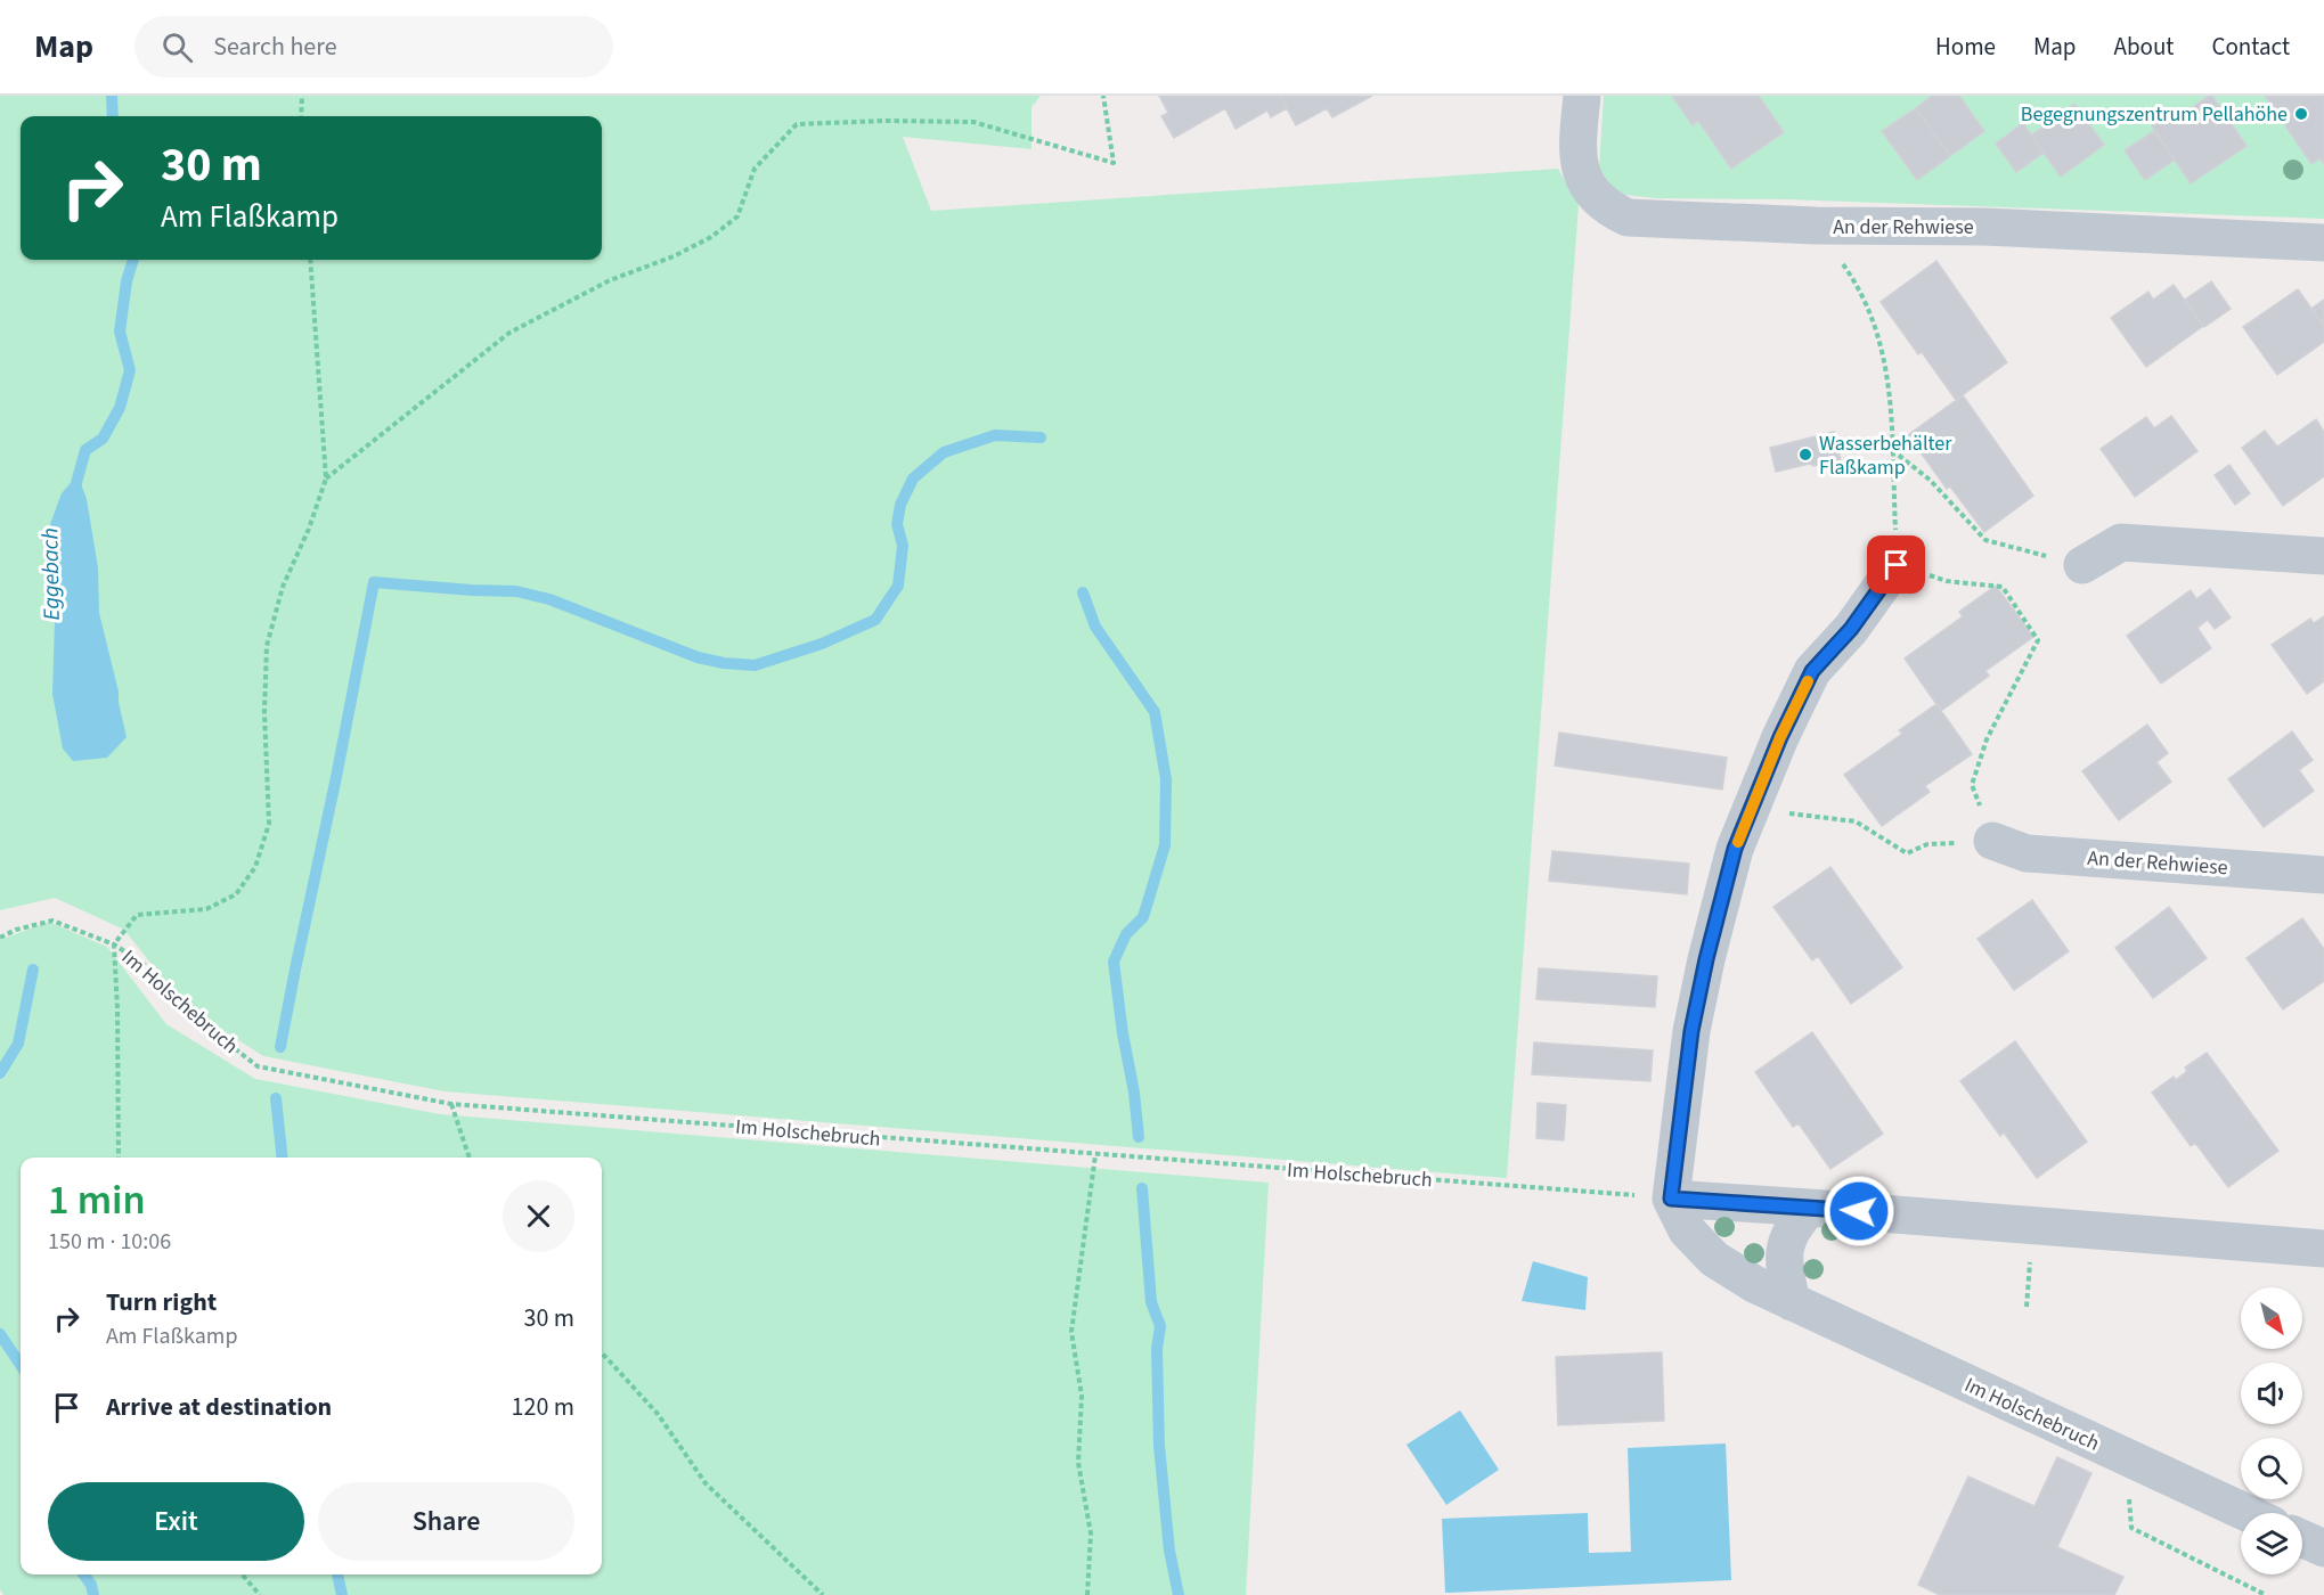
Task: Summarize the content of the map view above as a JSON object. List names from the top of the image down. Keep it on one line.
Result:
{"streets":{"street":["An der Rehwiese","Im Holschebruch"]},"water":["Eggebach"],"places":["Begegnungszentrum Pellahöhe","Wasserbehälter Flaßkamp"],"north":"bottom right","page":{"header":"Map","search":"Search here","nav":["Home","Map","About","Contact"],"turn":["30 m","Am Flaßkamp"],"heading":["1 min","150 m · 10:06"],"list":[{"name":"Turn right","note":"Am Flaßkamp","value":"30 m"},{"name":"Arrive at destination","value":"120 m"}],"buttons":["Exit","Share"]}}
